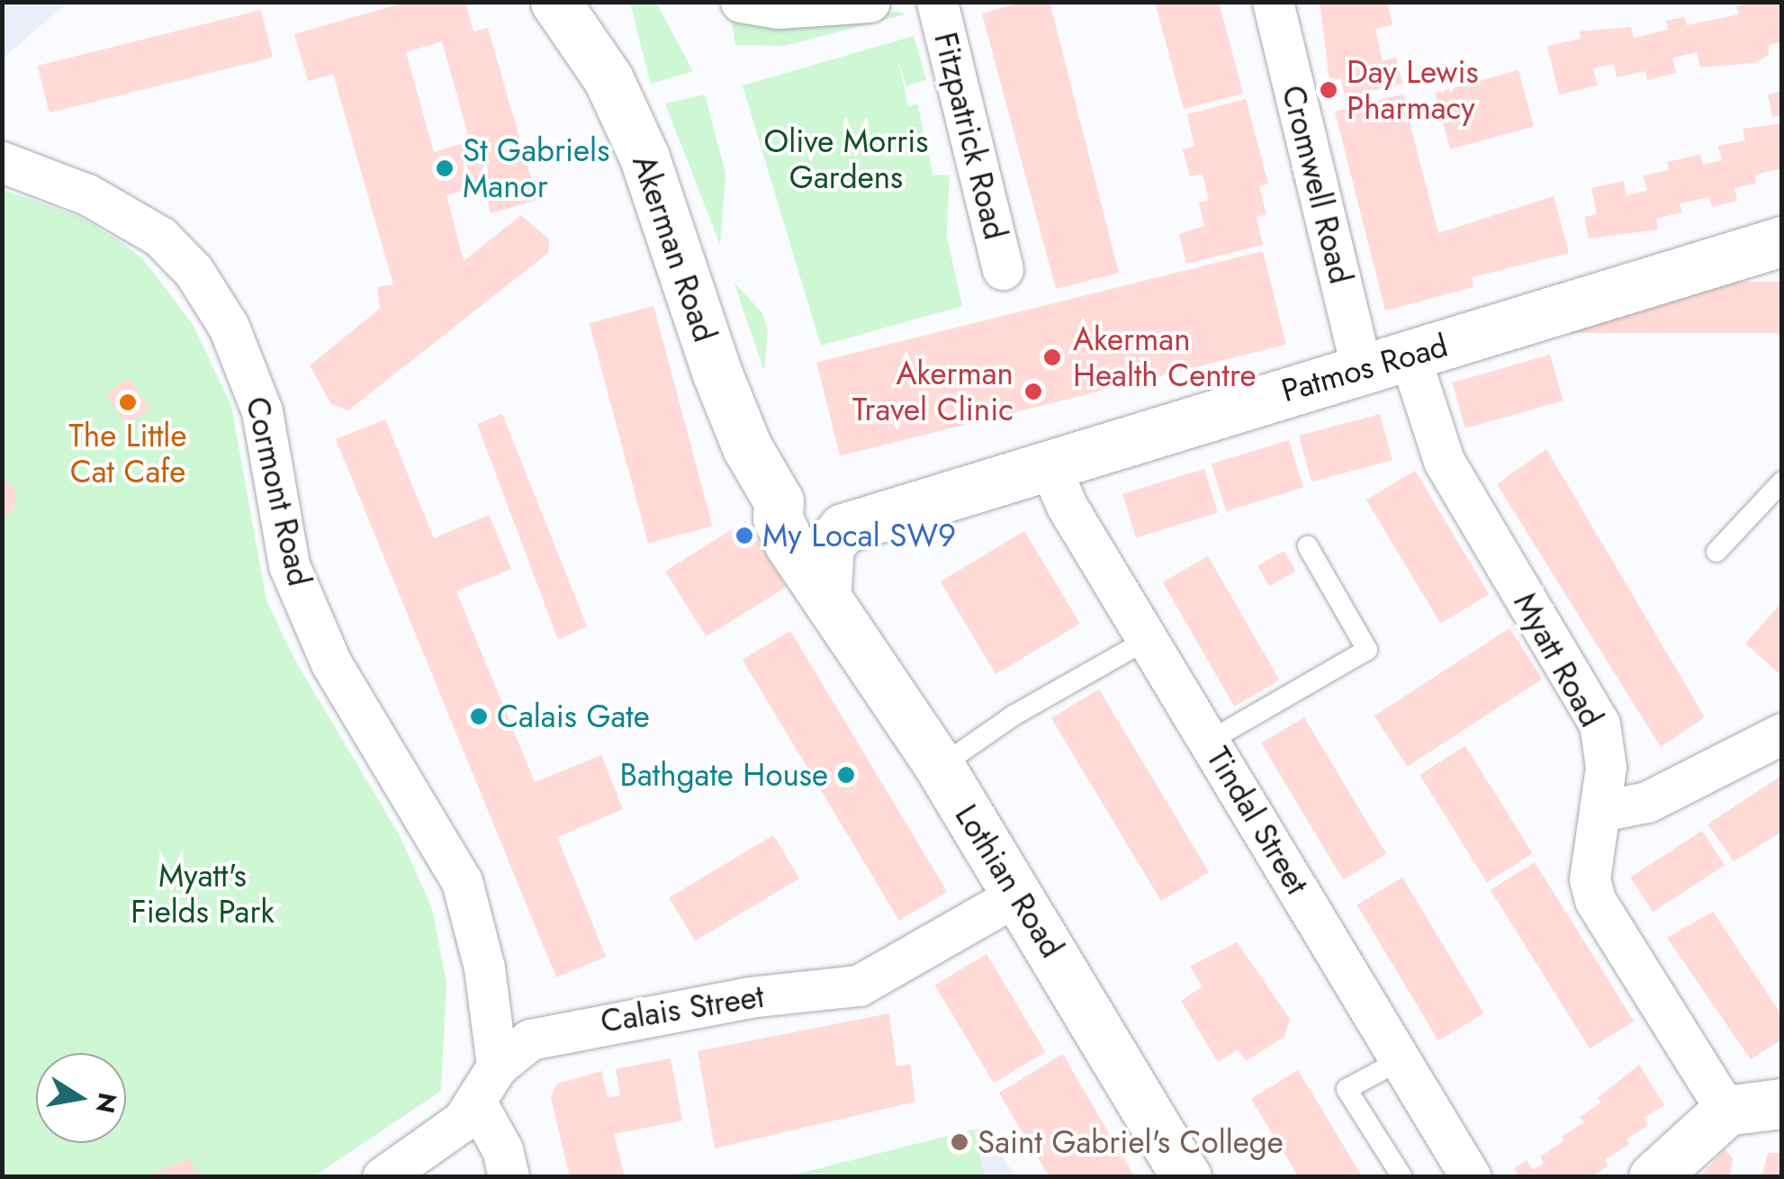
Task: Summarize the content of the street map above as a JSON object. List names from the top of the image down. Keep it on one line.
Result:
{"streets":{"street":["Fitzpatrick Road","Cromwell Road","Akerman Road","Patmos Road","Cormont Road","Myatt Road","Tindal Street","Lothian Road","Calais Street"]},"crossings":[["Cromwell Road","Patmos Road"],["Akerman Road","Lothian Road"],["Patmos Road","Myatt Road"],["Patmos Road","Tindal Street"],["Cormont Road","Calais Street"],["Lothian Road","Calais Street"]],"parks":["Olive Morris Gardens","Myatt's Fields Park"],"places":["Day Lewis Pharmacy","St Gabriels Manor","Akerman Health Centre","Akerman Travel Clinic","The Little Cat Cafe","My Local SW9","Calais Gate","Bathgate House","Saint Gabriel's College"],"north":"right"}
